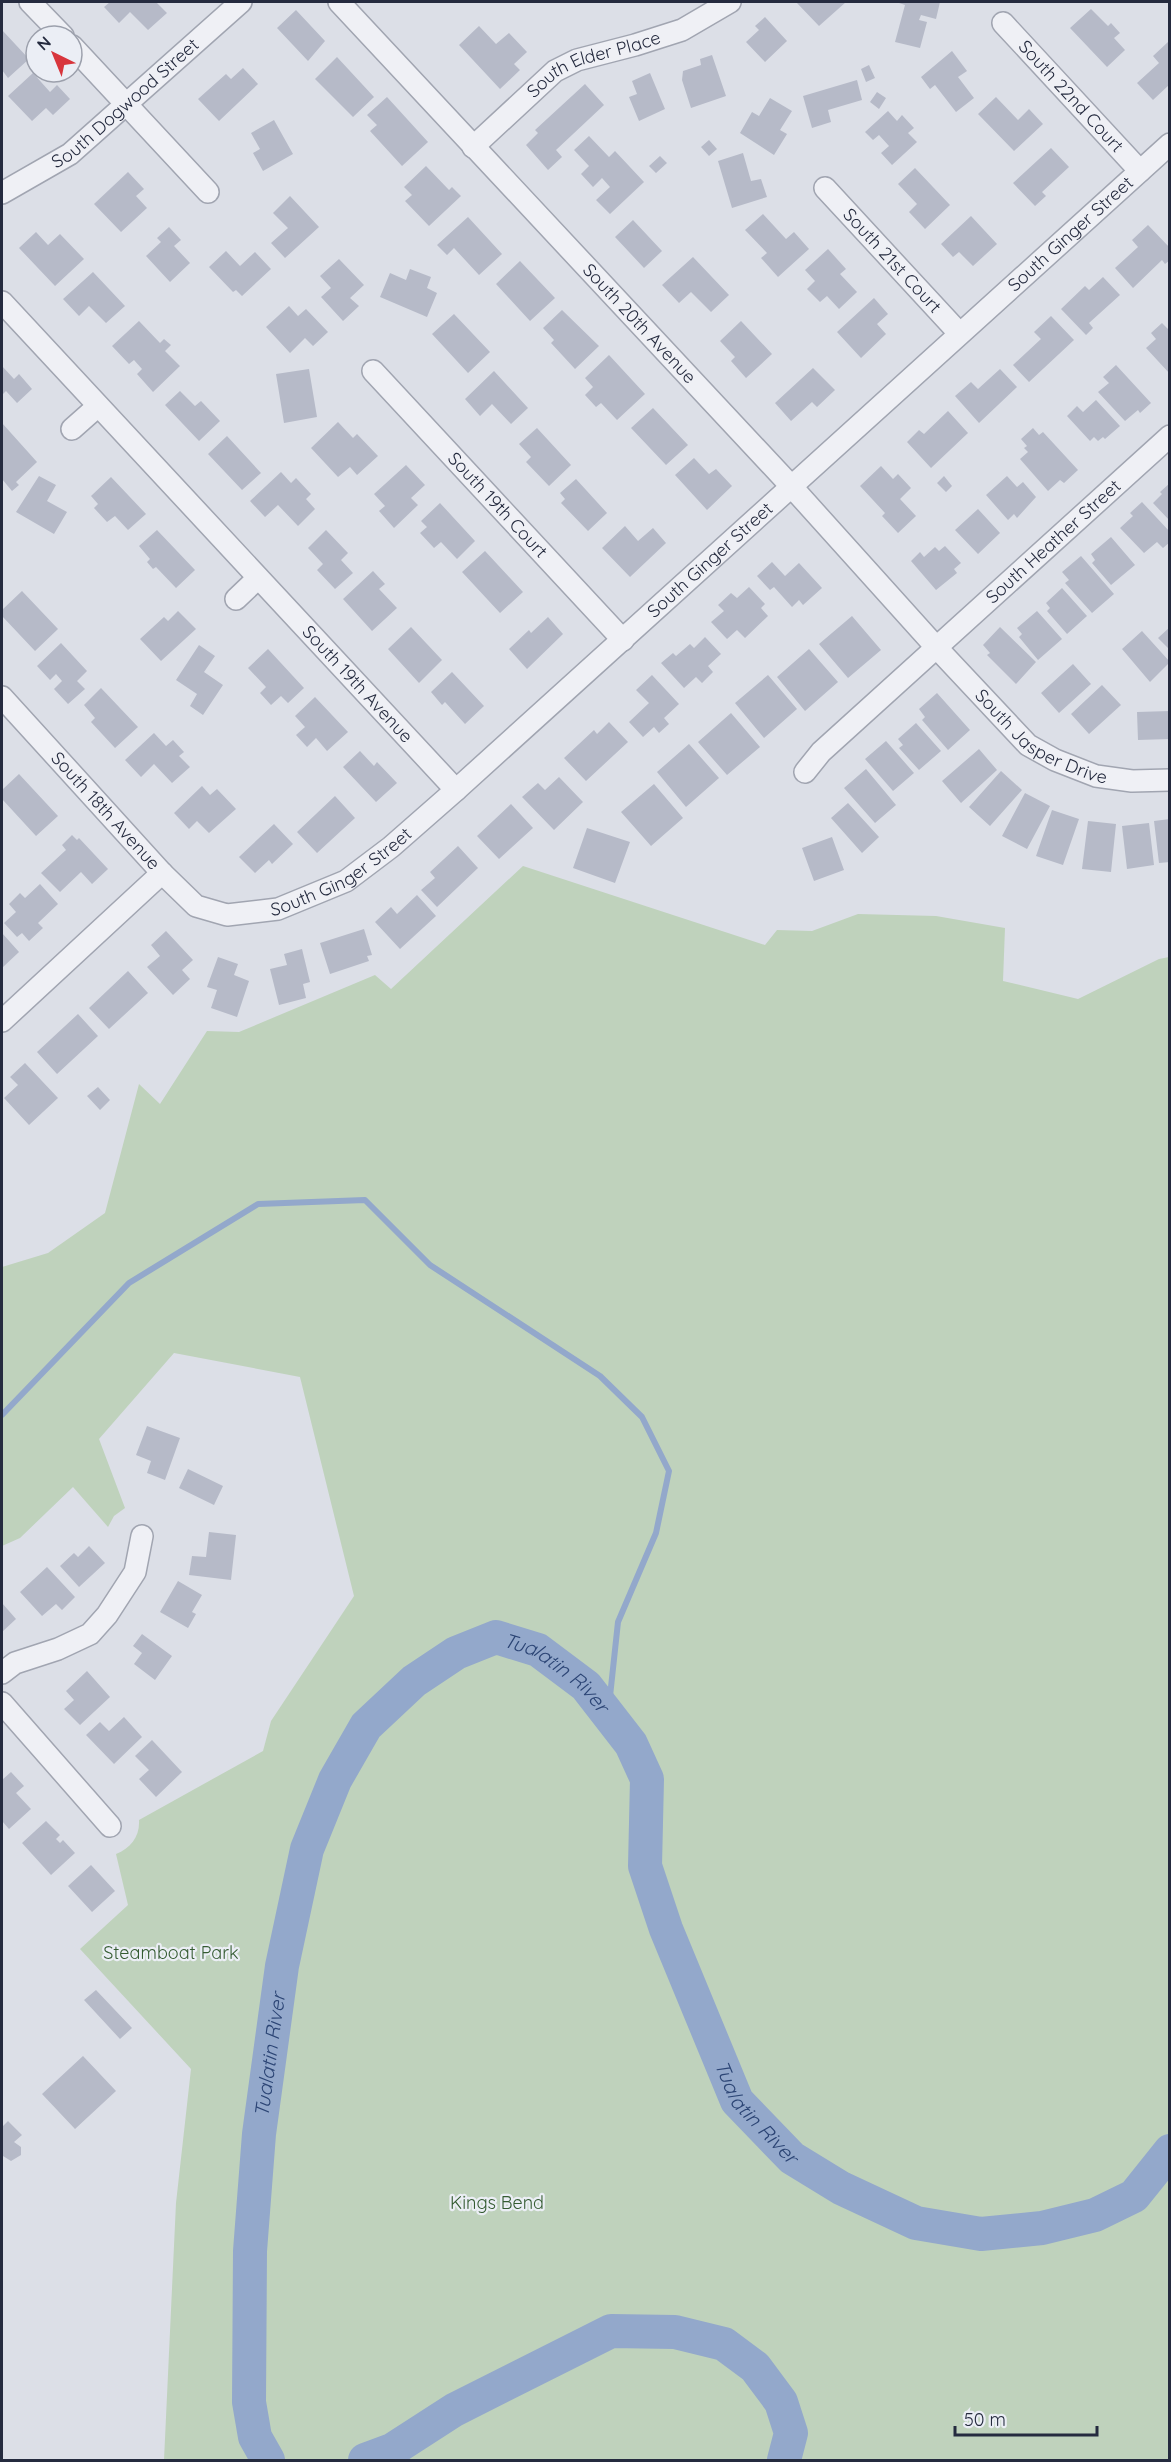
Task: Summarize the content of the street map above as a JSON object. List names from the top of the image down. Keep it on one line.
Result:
{"streets":{"street":["South Elder Place","South 22nd Court","South Dogwood Street","South Ginger Street","South 21st Court","South 20th Avenue","South 19th Court","South Heather Street","South 19th Avenue","South Jasper Drive","South 18th Avenue"]},"crossings":[["South Elder Place","South 20th Avenue"],["South 22nd Court","South Ginger Street"],["South Ginger Street","South 21st Court"],["South Ginger Street","South 20th Avenue"],["South Ginger Street","South 19th Court"],["South Ginger Street","South 19th Avenue"],["South Ginger Street","South 18th Avenue"],["South 20th Avenue","South Heather Street"],["South 20th Avenue","South Jasper Drive"],["South Heather Street","South Jasper Drive"]],"water":["Tualatin River"],"parks":["Steamboat Park","Kings Bend"],"scale_bar":"50 m","north":"top left"}
